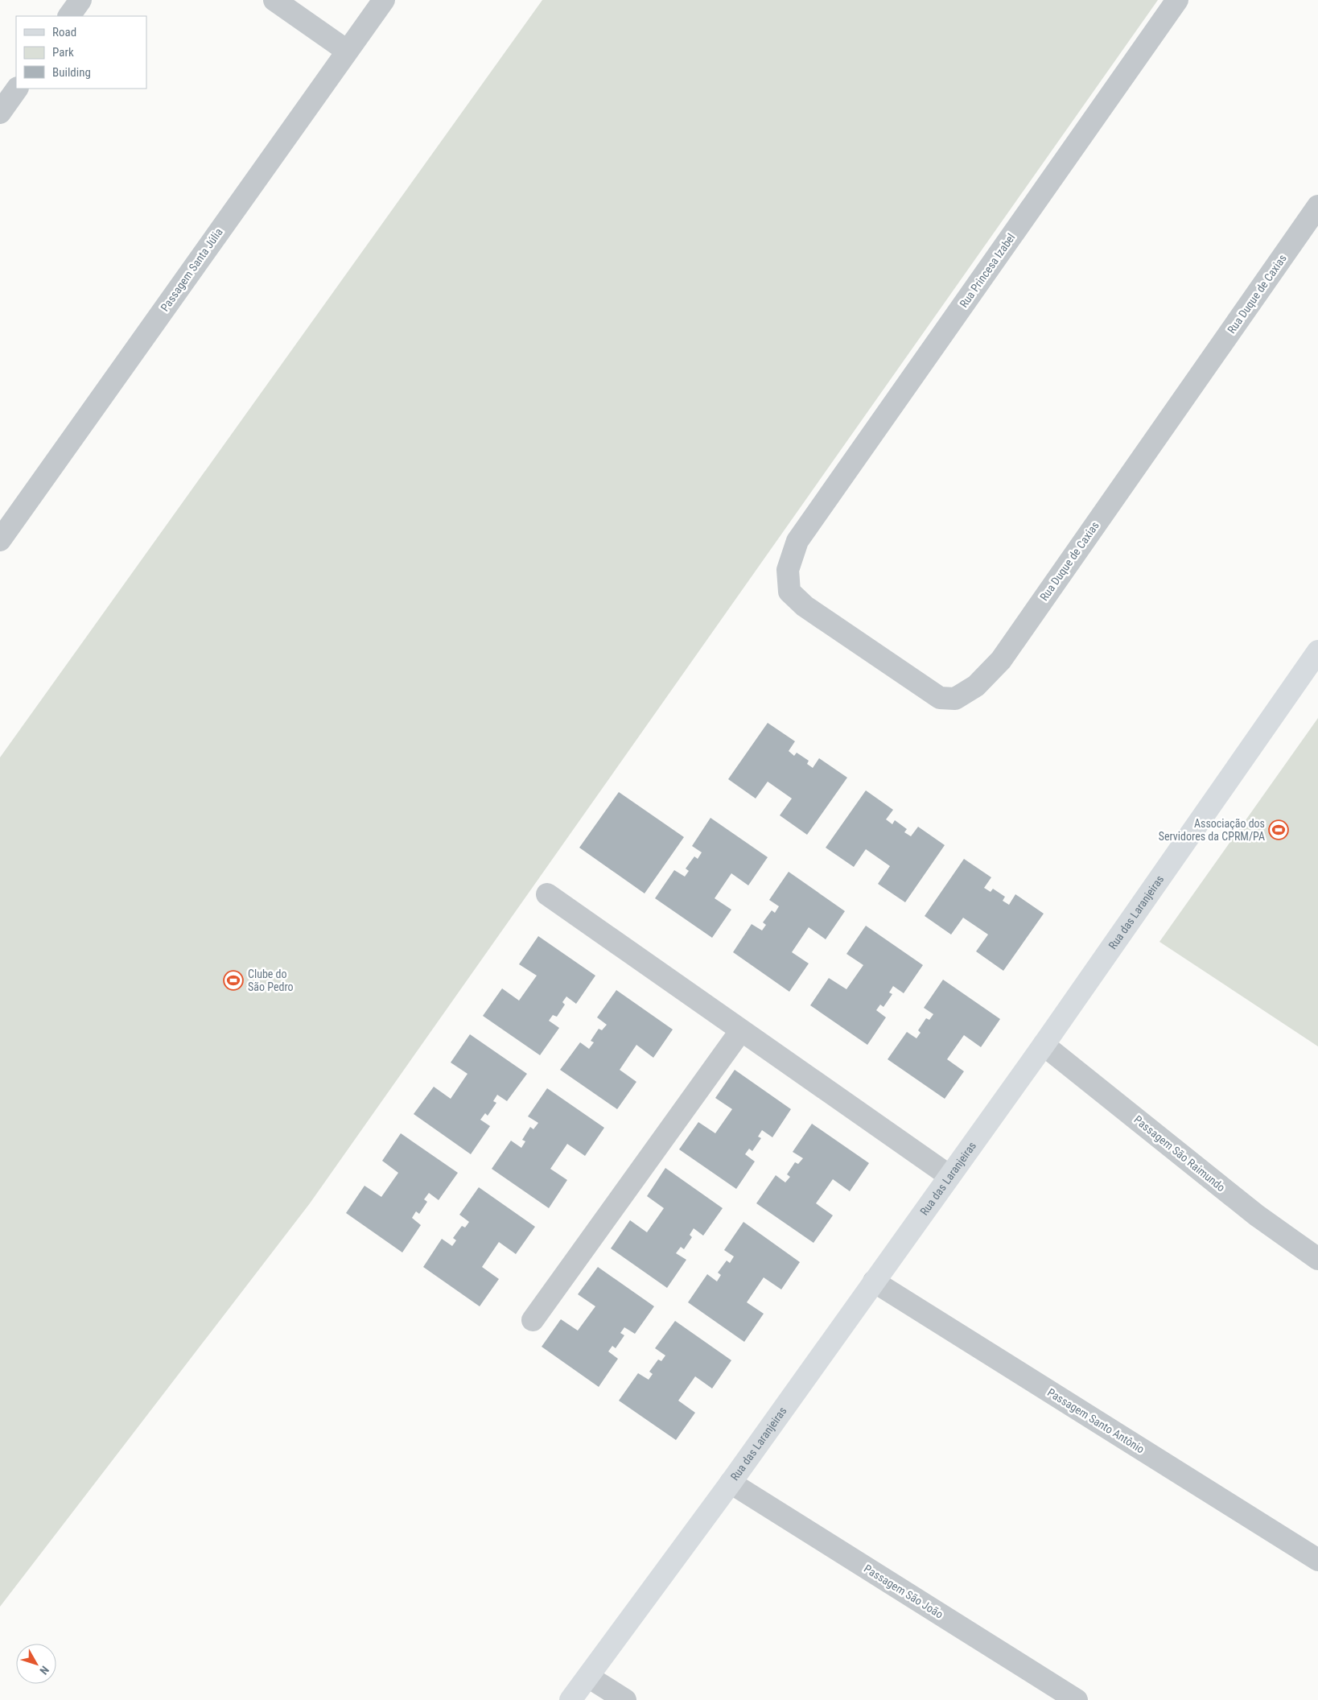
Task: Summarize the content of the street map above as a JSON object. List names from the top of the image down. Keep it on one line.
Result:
{"streets":{"street":["Passagem Santa Júlia","Rua Princesa Izabel","Rua Duque de Caxias","Rua das Laranjeiras","Passagem São Raimundo","Passagem Santo Antônio","Passagem São João"]},"crossings":[["Rua Princesa Izabel","Rua Duque de Caxias"],["Rua das Laranjeiras","Passagem São Raimundo"],["Rua das Laranjeiras","Passagem Santo Antônio"],["Rua das Laranjeiras","Passagem São João"]],"places":{"sports":["Associação dos Servidores da CPRM/PA","Clube do São Pedro"]},"legend":["Road","Park","Building"],"north":"bottom right"}
